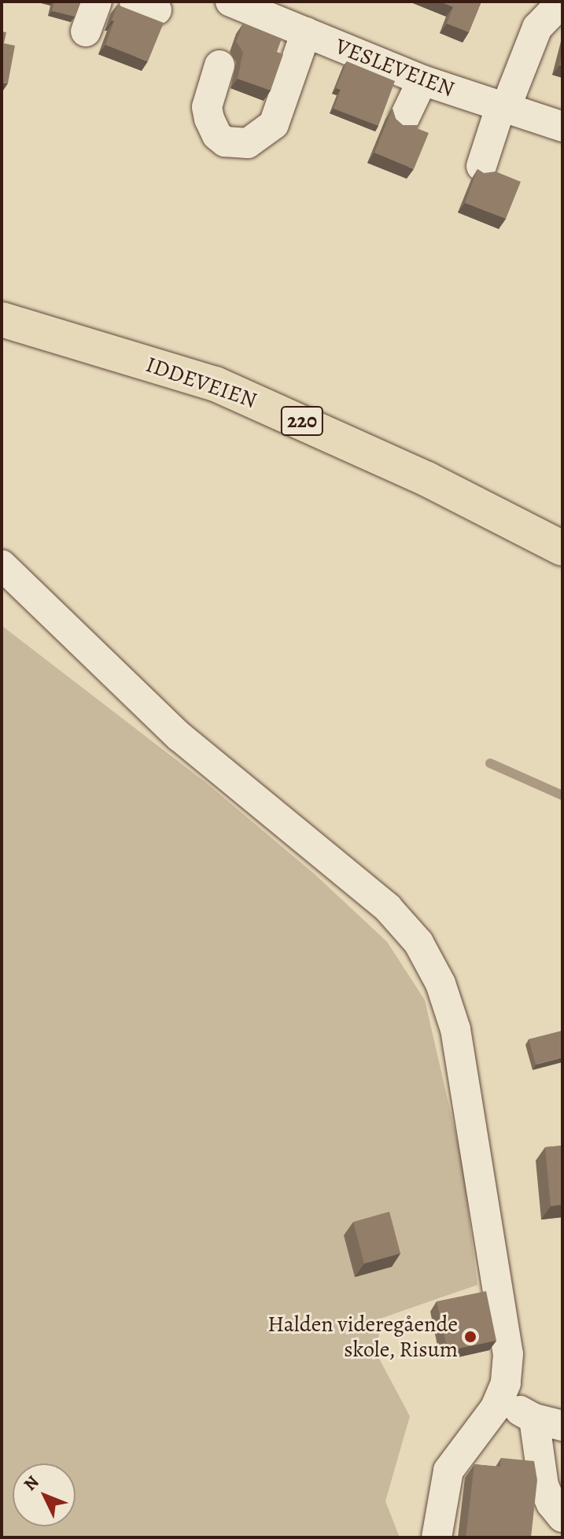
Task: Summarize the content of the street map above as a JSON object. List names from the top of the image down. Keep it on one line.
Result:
{"streets":{"main road":["IDDEVEIEN","220"],"street":["VESLEVEIEN"]},"places":["Halden videregående skole, Risum"],"north":"top left"}
